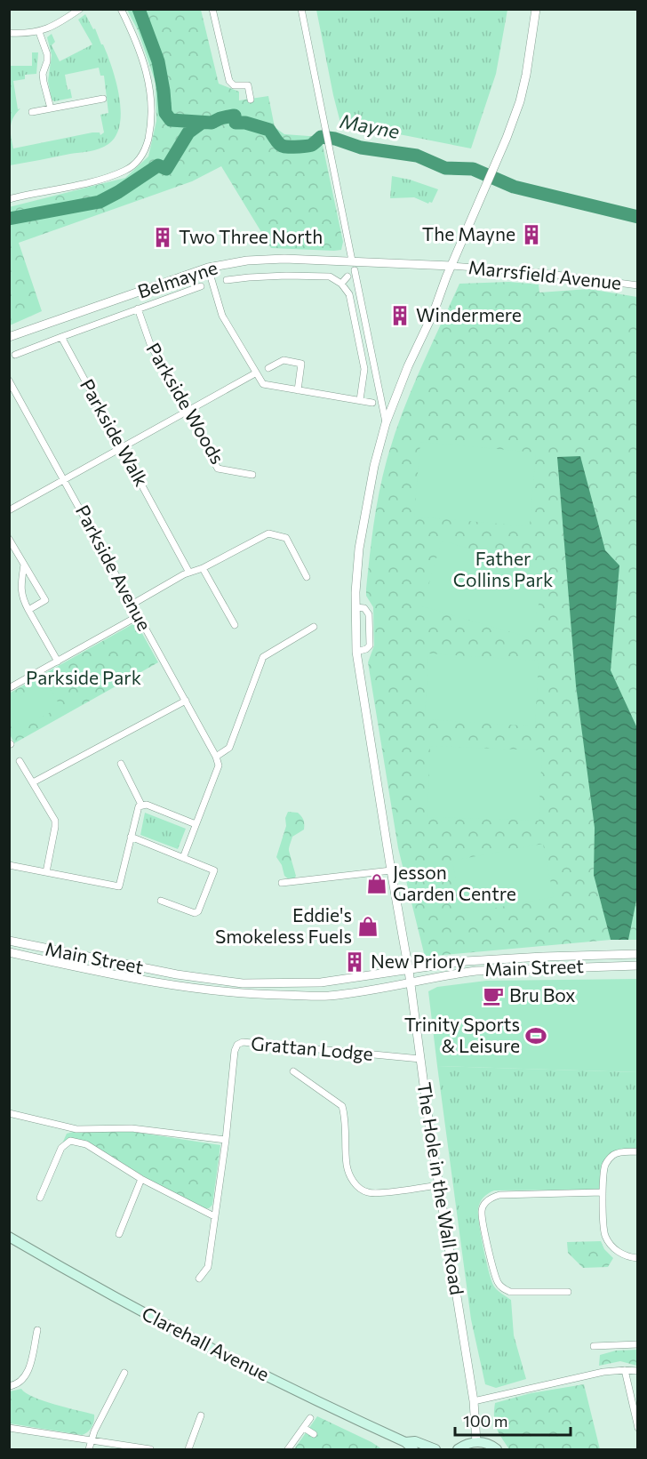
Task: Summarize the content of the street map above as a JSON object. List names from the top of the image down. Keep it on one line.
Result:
{"streets":{"main road":["Clarehall Avenue"],"street":["Marrsfield Avenue","Belmayne","Parkside Woods","Parkside Walk","Parkside Avenue","Main Street","Grattan Lodge","The Hole in the Wall Road"]},"crossings":[["Marrsfield Avenue","Belmayne"],["Marrsfield Avenue","The Hole in the Wall Road"],["Belmayne","The Hole in the Wall Road"],["Main Street","The Hole in the Wall Road"],["Grattan Lodge","The Hole in the Wall Road"]],"water":["Mayne"],"parks":["Father Collins Park","Parkside Park"],"places":{"building":["The Mayne","Two Three North","Windermere","New Priory"],"shop":["Jesson Garden Centre","Eddie's Smokeless Fuels"],"cafe":["Bru Box"],"sports":["Trinity Sports & Leisure"]},"scale_bar":"100 m"}
